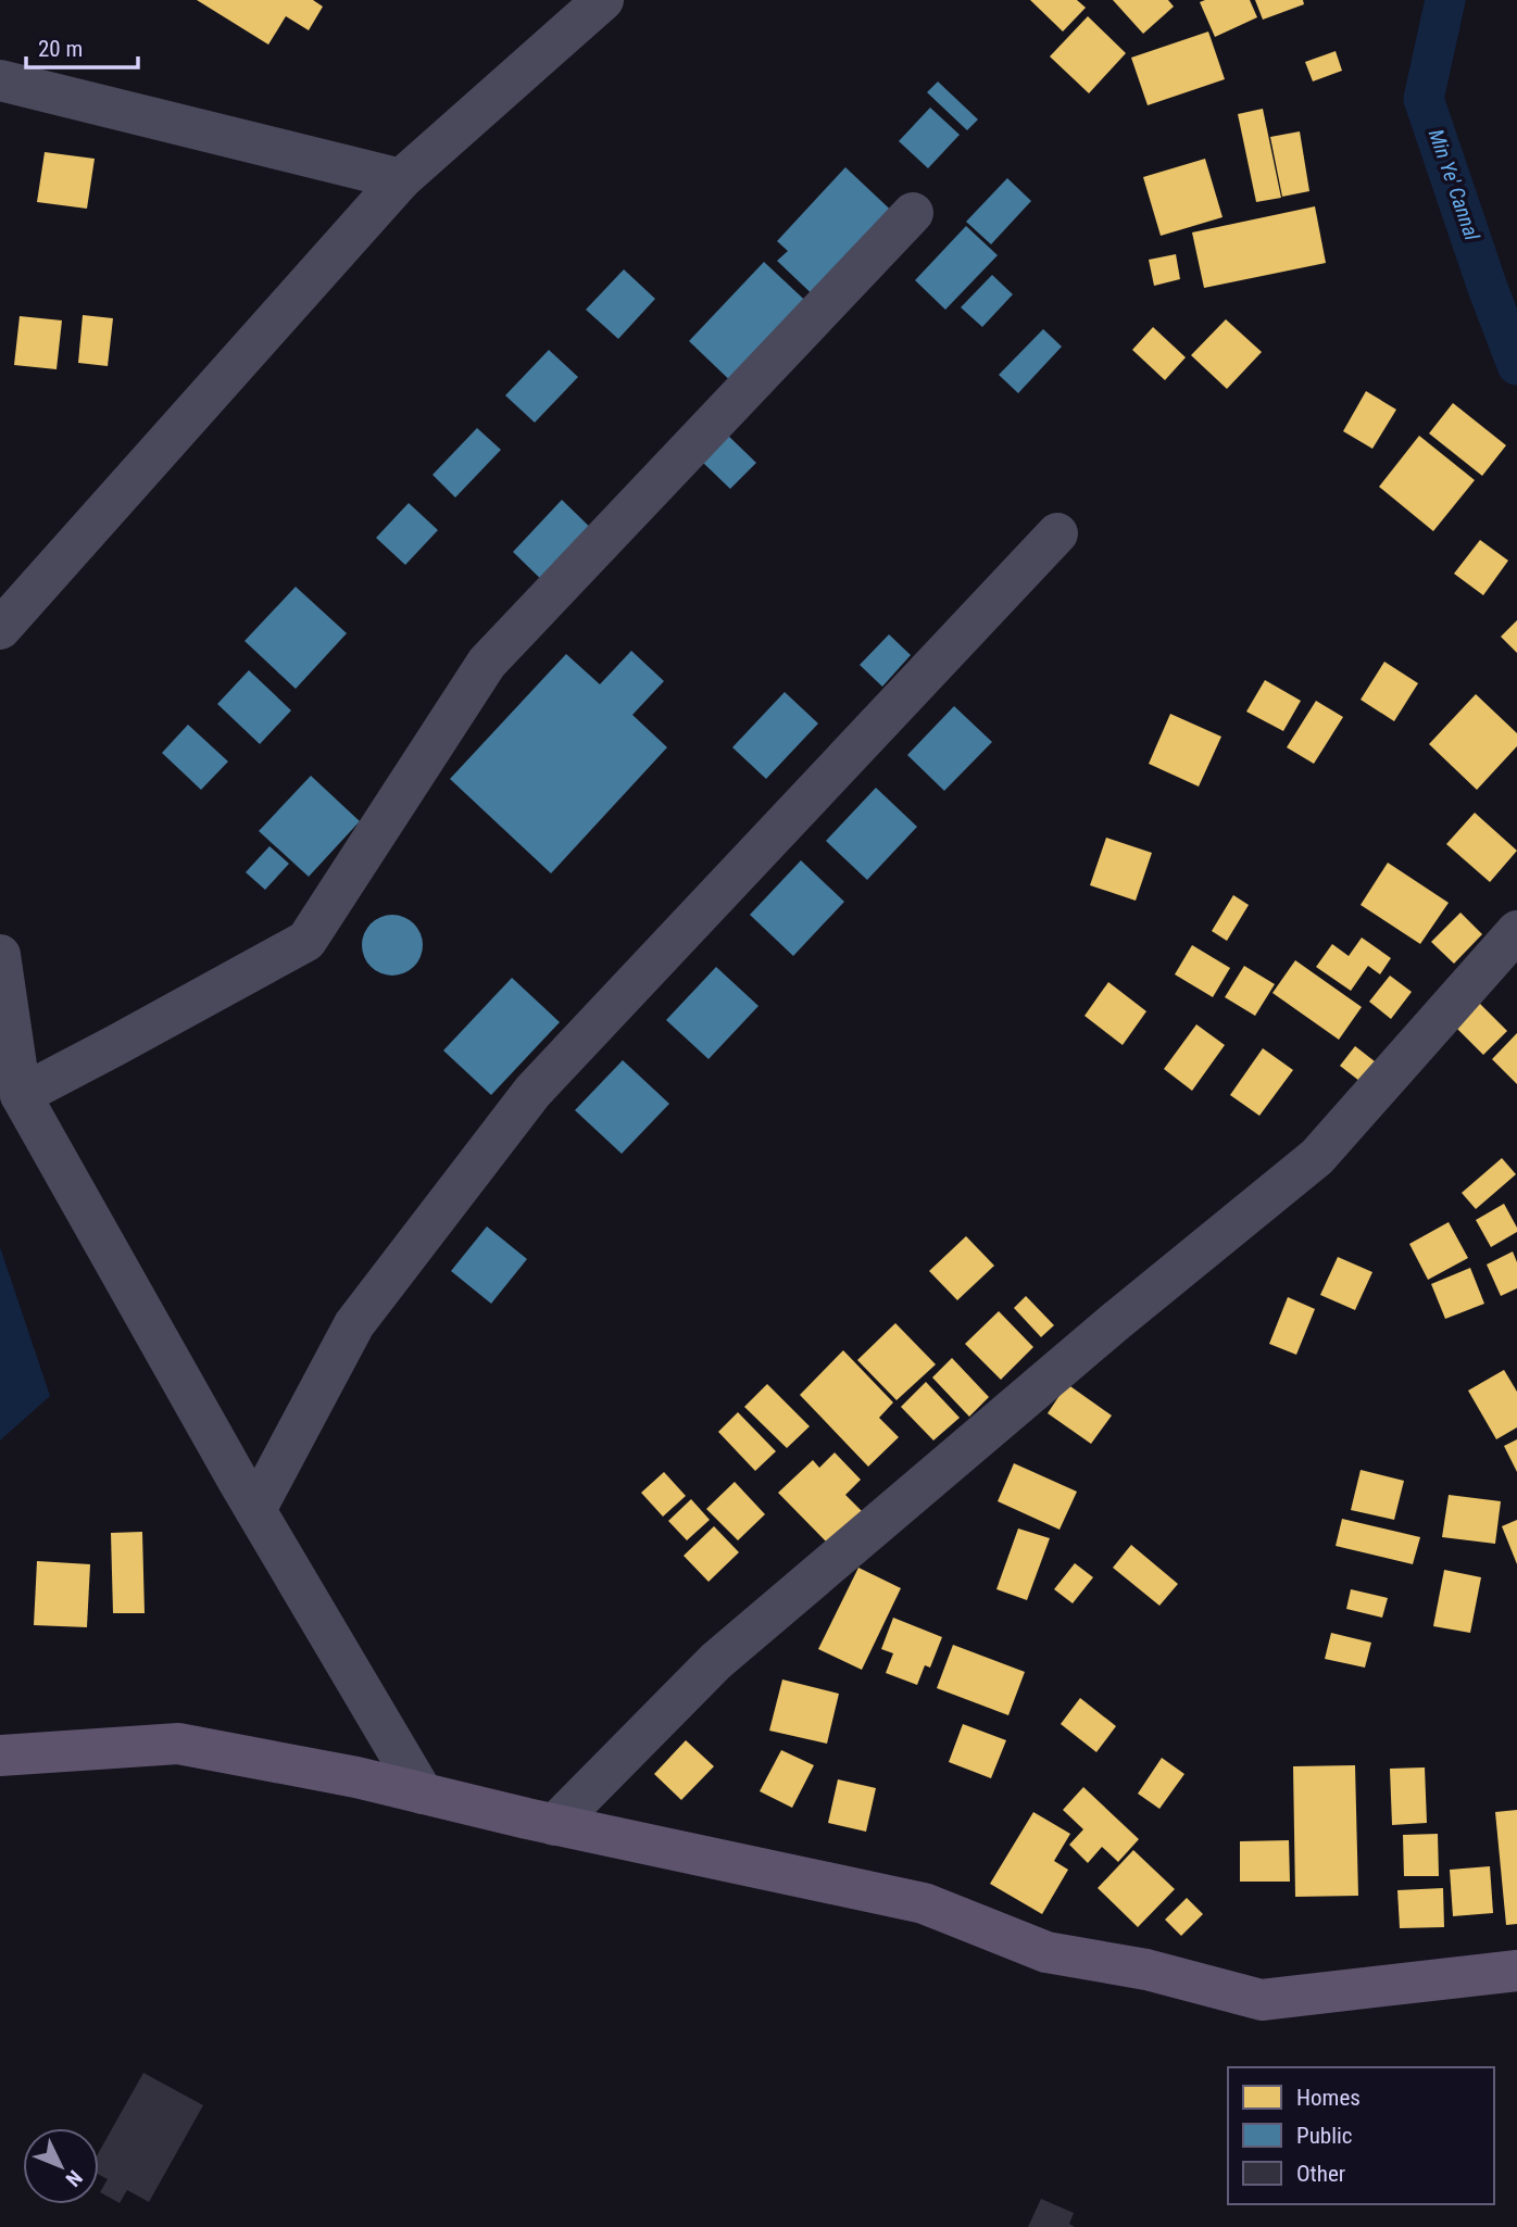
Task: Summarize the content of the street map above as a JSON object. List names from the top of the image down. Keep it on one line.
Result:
{"water":["Min Ye' Cannal"],"legend":["Homes","Public","Other"],"scale_bar":"20 m","north":"bottom right"}
